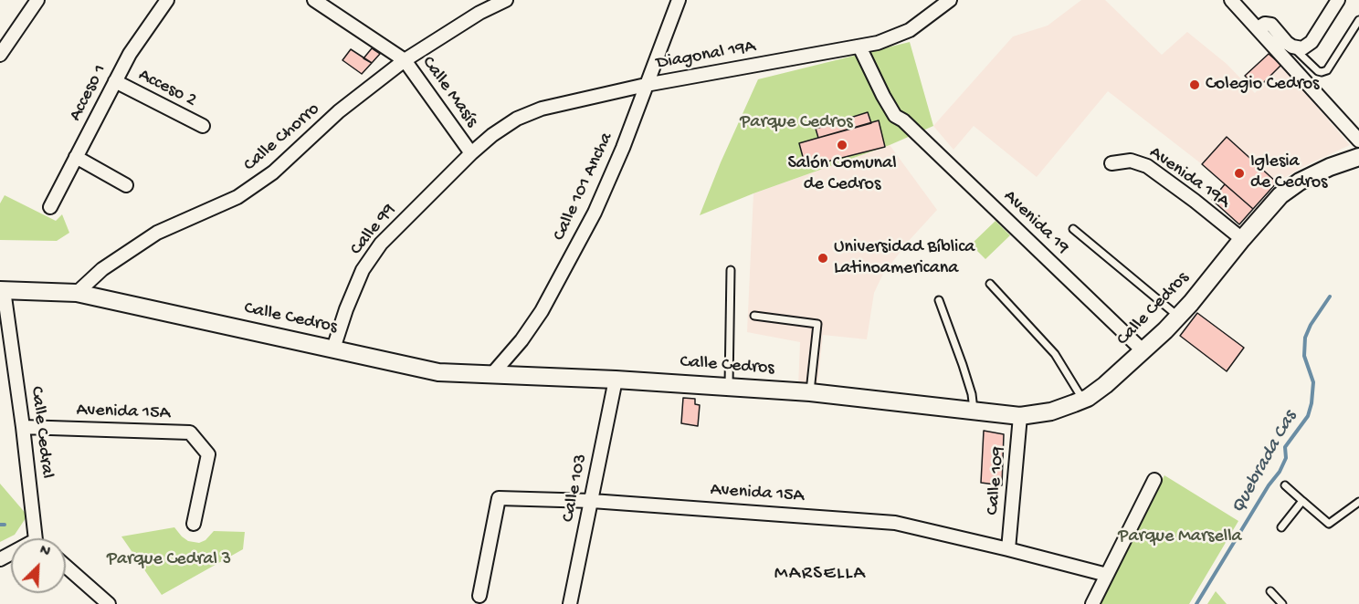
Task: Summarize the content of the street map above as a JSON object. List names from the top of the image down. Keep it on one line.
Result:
{"streets":{"street":["Diagonal 19A","Acceso 2","Calle Masís","Acceso 1","Calle Chorro","Avenida 19A","Calle 101 Ancha","Avenida 19","Calle 99","Calle Cedros","Avenida 15A","Calle Cedral","Calle 109","Calle 103"]},"crossings":[["Diagonal 19A","Calle Masís"],["Diagonal 19A","Calle 101 Ancha"],["Diagonal 19A","Avenida 19"],["Diagonal 19A","Calle 99"],["Acceso 2","Acceso 1"],["Calle Masís","Calle Chorro"],["Calle Masís","Calle 99"],["Calle Chorro","Calle Cedros"],["Avenida 19A","Calle Cedros"],["Calle 101 Ancha","Calle Cedros"],["Avenida 19","Calle Cedros"],["Calle 99","Calle Cedros"],["Calle Cedros","Calle Cedral"],["Calle Cedros","Calle 109"],["Calle Cedros","Calle 103"],["Avenida 15A","Calle Cedral"],["Avenida 15A","Calle 109"],["Avenida 15A","Calle 103"]],"districts":["MARSELLA"],"water":["Quebrada Cas"],"parks":["Parque Cedros","Parque Marsella","Parque Cedral 3"],"places":["Colegio Cedros","Salón Comunal de Cedros","Iglesia de Cedros","Universidad Bíblica Latinoamericana"],"north":"top right"}
